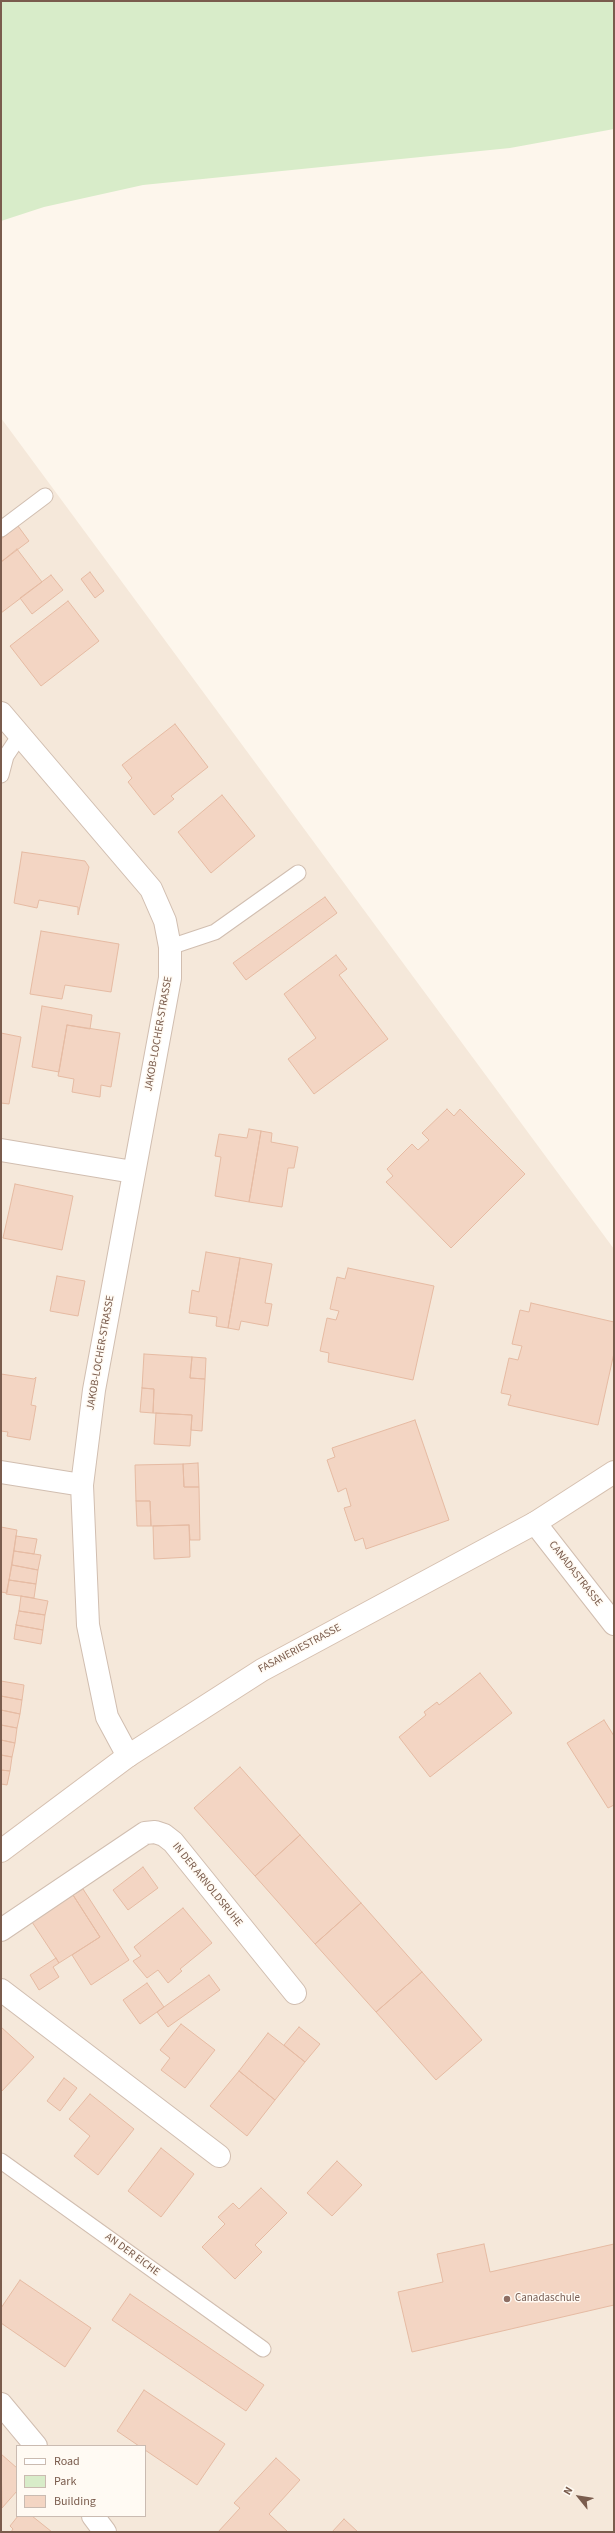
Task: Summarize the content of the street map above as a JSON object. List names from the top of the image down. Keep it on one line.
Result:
{"streets":{"street":["JAKOB-LOCHER-STRASSE","CANADASTRASSE","FASANERIESTRASSE","IN DER ARNOLDSRUHE"],"lane":["AN DER EICHE"]},"crossings":[["JAKOB-LOCHER-STRASSE","FASANERIESTRASSE"],["CANADASTRASSE","FASANERIESTRASSE"]],"places":["Canadaschule"],"legend":["Road","Park","Building"],"north":"top left"}
